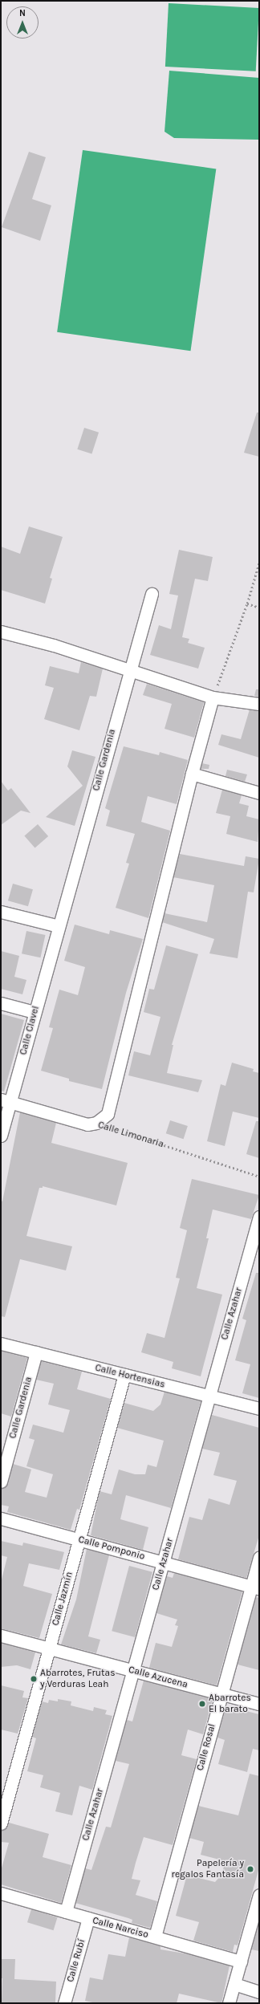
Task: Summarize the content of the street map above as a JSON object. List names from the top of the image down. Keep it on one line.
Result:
{"streets":{"street":["Calle Gardenia","Calle Clavel","Calle Limonaria","Calle Azahar","Calle Hortensias","Calle Pomponio","Calle Jazmín","Calle Azucena","Calle Rosal","Calle Narciso","Calle Rubí"]},"crossings":[["Calle Gardenia","Calle Clavel"],["Calle Gardenia","Calle Hortensias"],["Calle Clavel","Calle Limonaria"],["Calle Azahar","Calle Hortensias"],["Calle Azahar","Calle Pomponio"],["Calle Azahar","Calle Azucena"],["Calle Azahar","Calle Narciso"],["Calle Hortensias","Calle Jazmín"],["Calle Pomponio","Calle Jazmín"],["Calle Pomponio","Calle Rosal"],["Calle Jazmín","Calle Azucena"],["Calle Azucena","Calle Rosal"],["Calle Rosal","Calle Narciso"],["Calle Narciso","Calle Rubí"]],"places":["Abarrotes, Frutas y Verduras Leah","Abarrotes El barato","Papelería y regalos Fantasía"],"north":"top"}
